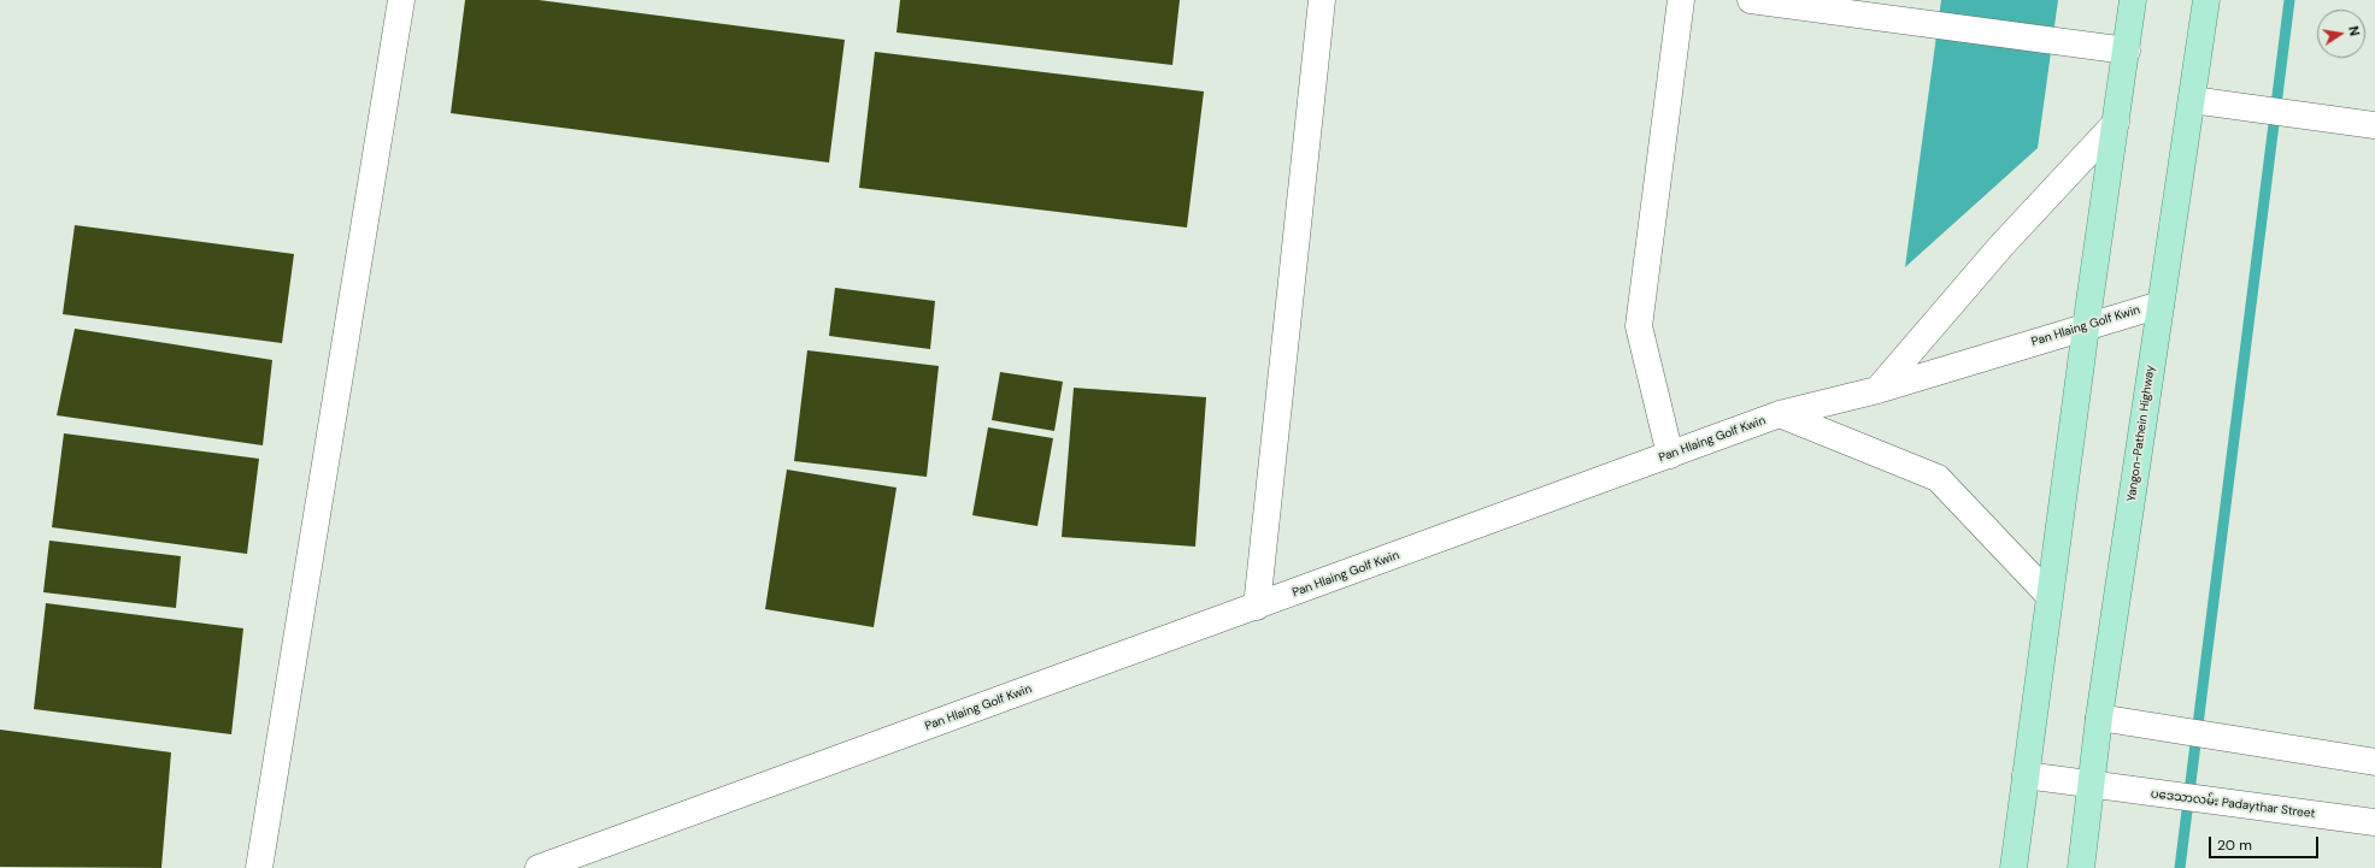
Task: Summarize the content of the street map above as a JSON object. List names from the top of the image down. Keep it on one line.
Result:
{"streets":{"main road":["Yangon-Pathein Highway"],"street":["Pan Hlaing Golf Kwin","ပဒေသာလမ်း Padaythar Street"]},"crossings":[["Pan Hlaing Golf Kwin","Yangon-Pathein Highway"],["Yangon-Pathein Highway","ပဒေသာလမ်း Padaythar Street"]],"scale_bar":"20 m","north":"right"}
